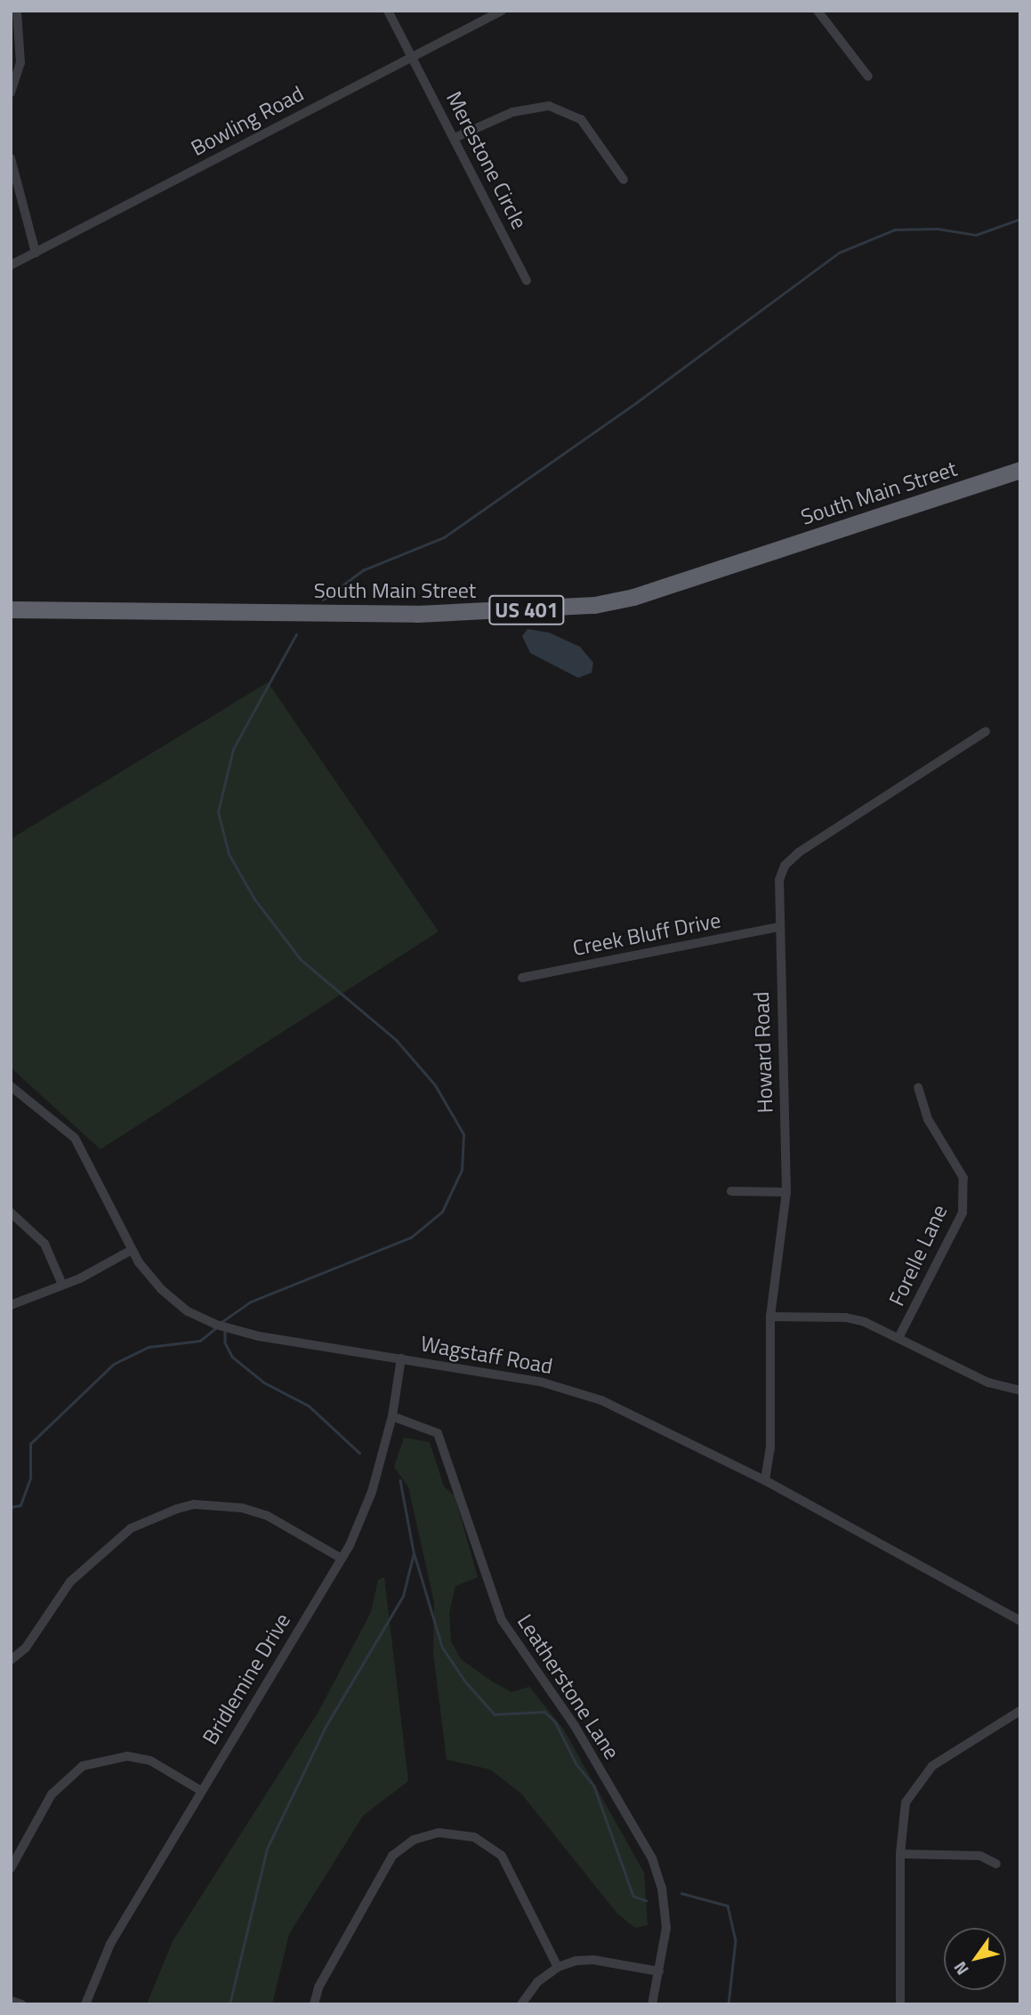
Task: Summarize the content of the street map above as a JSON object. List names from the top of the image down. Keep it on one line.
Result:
{"streets":{"highway":["South Main Street","US 401"],"street":["Bowling Road","Merestone Circle","Creek Bluff Drive","Howard Road","Forelle Lane","Wagstaff Road","Bridlemine Drive","Leatherstone Lane"]},"crossings":[["Bowling Road","Merestone Circle"],["Creek Bluff Drive","Howard Road"],["Howard Road","Wagstaff Road"],["Wagstaff Road","Bridlemine Drive"],["Bridlemine Drive","Leatherstone Lane"]],"north":"bottom left"}
